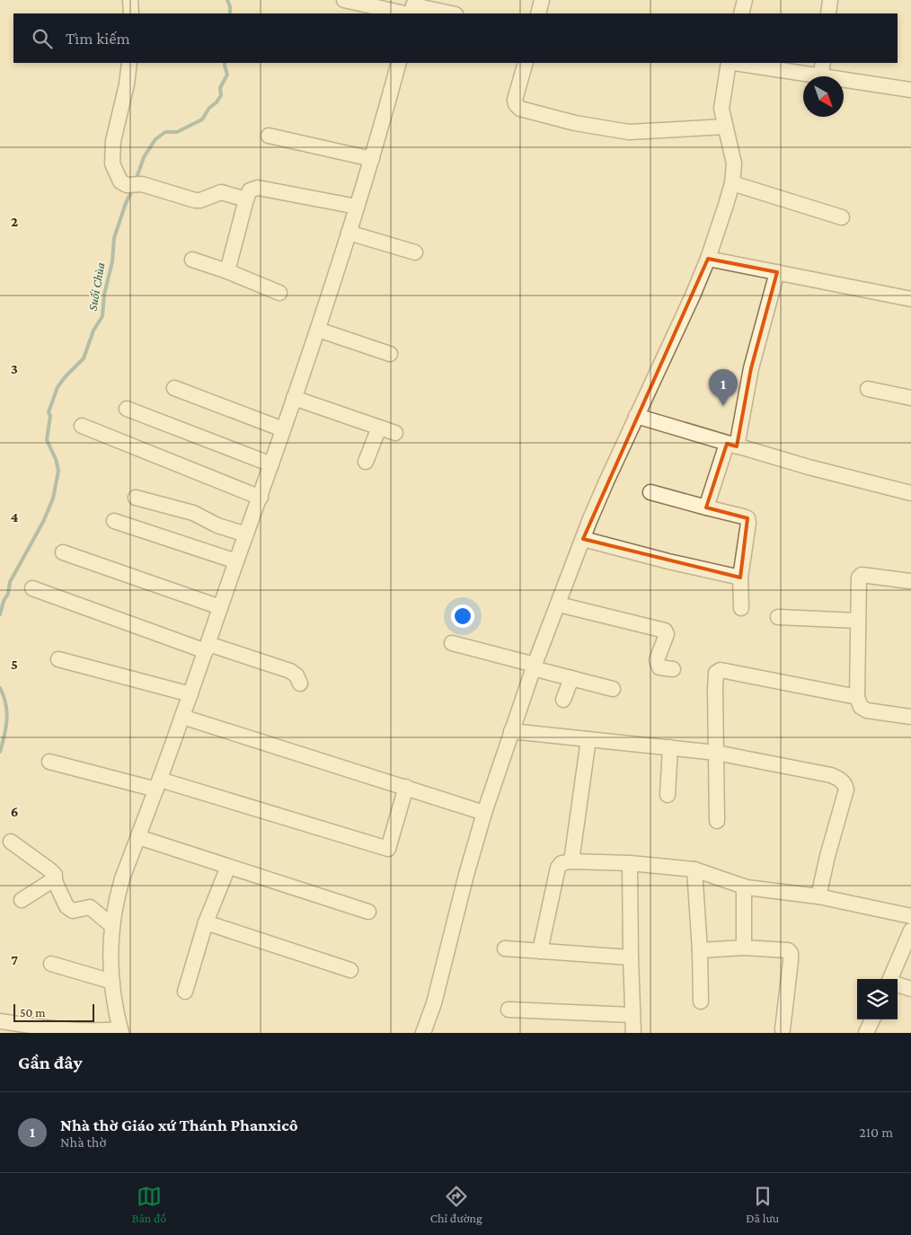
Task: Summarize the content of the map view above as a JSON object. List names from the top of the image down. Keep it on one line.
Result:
{"water":["Suối Chùa"],"scale_bar":"50 m","north":"bottom right","page":{"search":"Tìm kiếm","pins":"1","scale":"50 m","heading":"Gần đây","list":[{"mark":"1","name":"Nhà thờ Giáo xứ Thánh Phanxicô","note":"Nhà thờ","value":"210 m"}],"nav":["Bản đồ","Chỉ đường","Đã lưu"]},"grid":{"rows":["2","3","4","5","6","7"]}}
